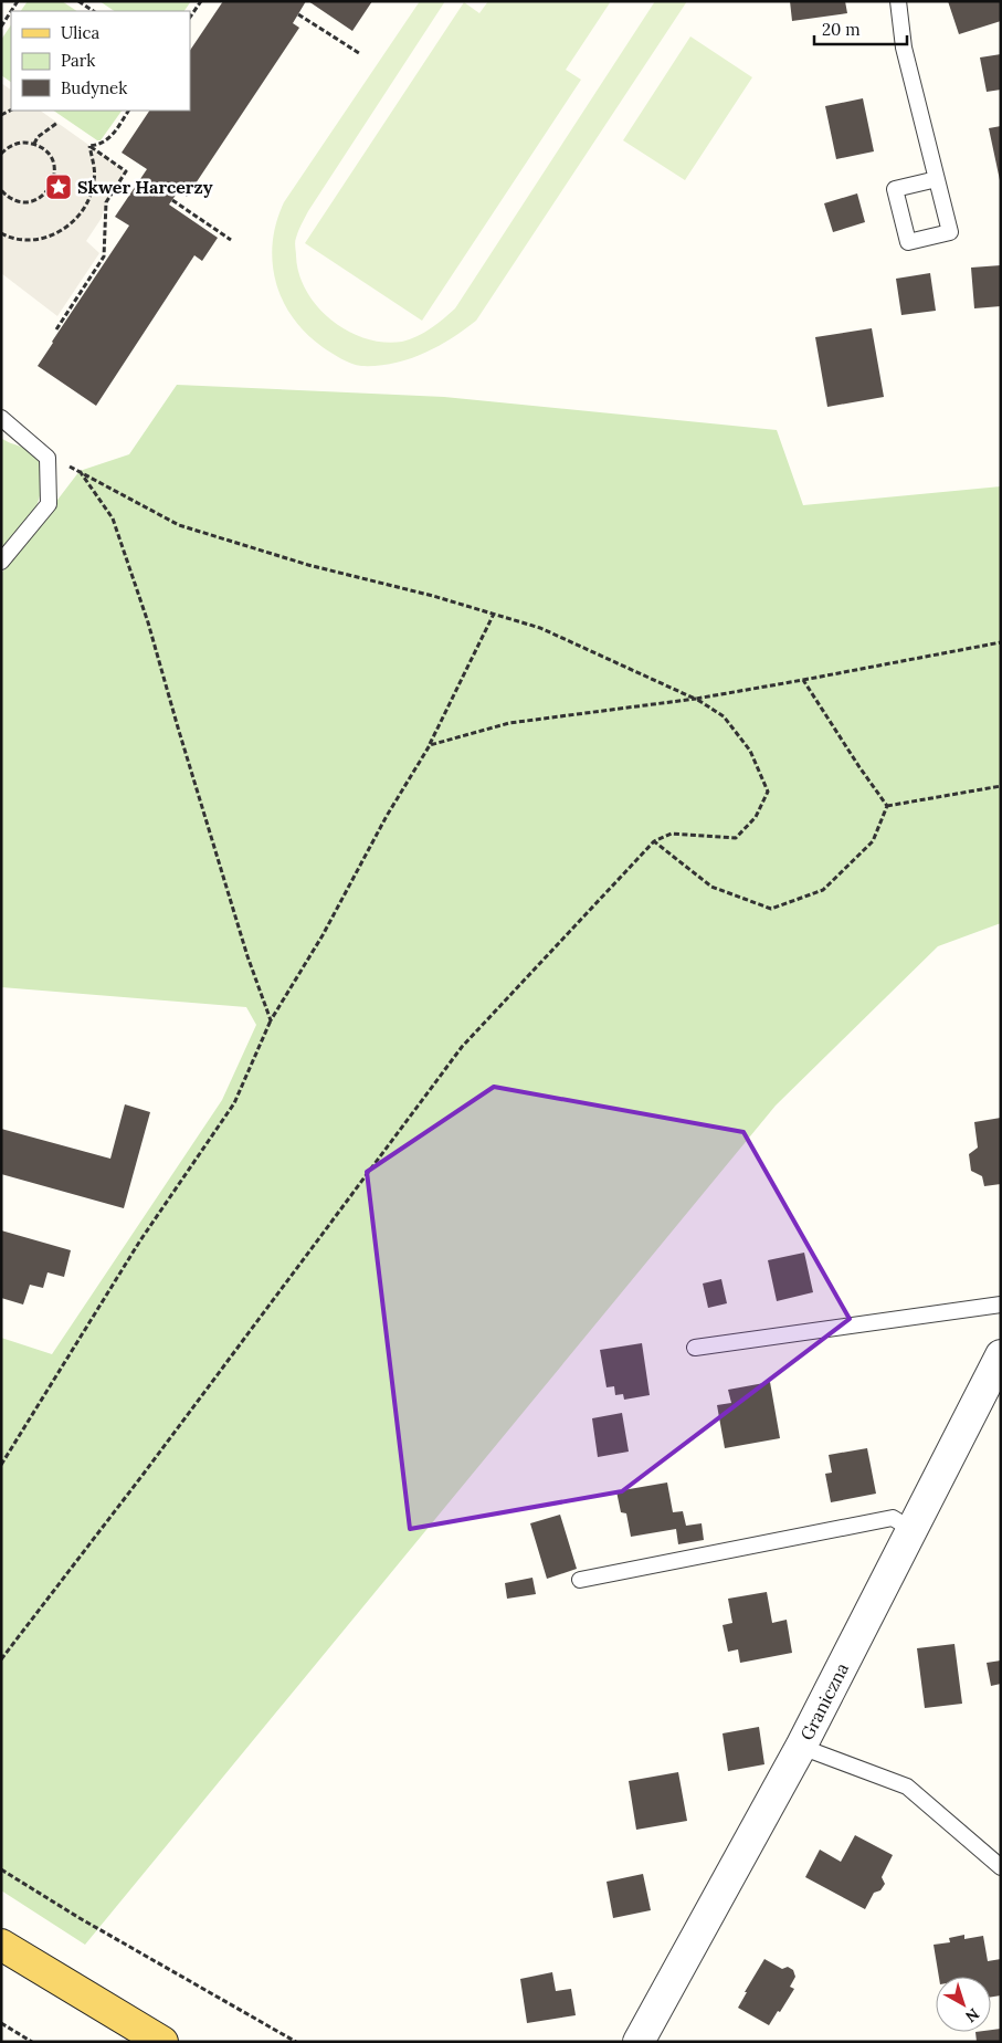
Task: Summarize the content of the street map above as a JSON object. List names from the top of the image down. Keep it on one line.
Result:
{"streets":{"street":["Graniczna"]},"places":{"place":["Skwer Harcerzy"]},"legend":["Ulica","Park","Budynek"],"scale_bar":"20 m","north":"bottom right"}
